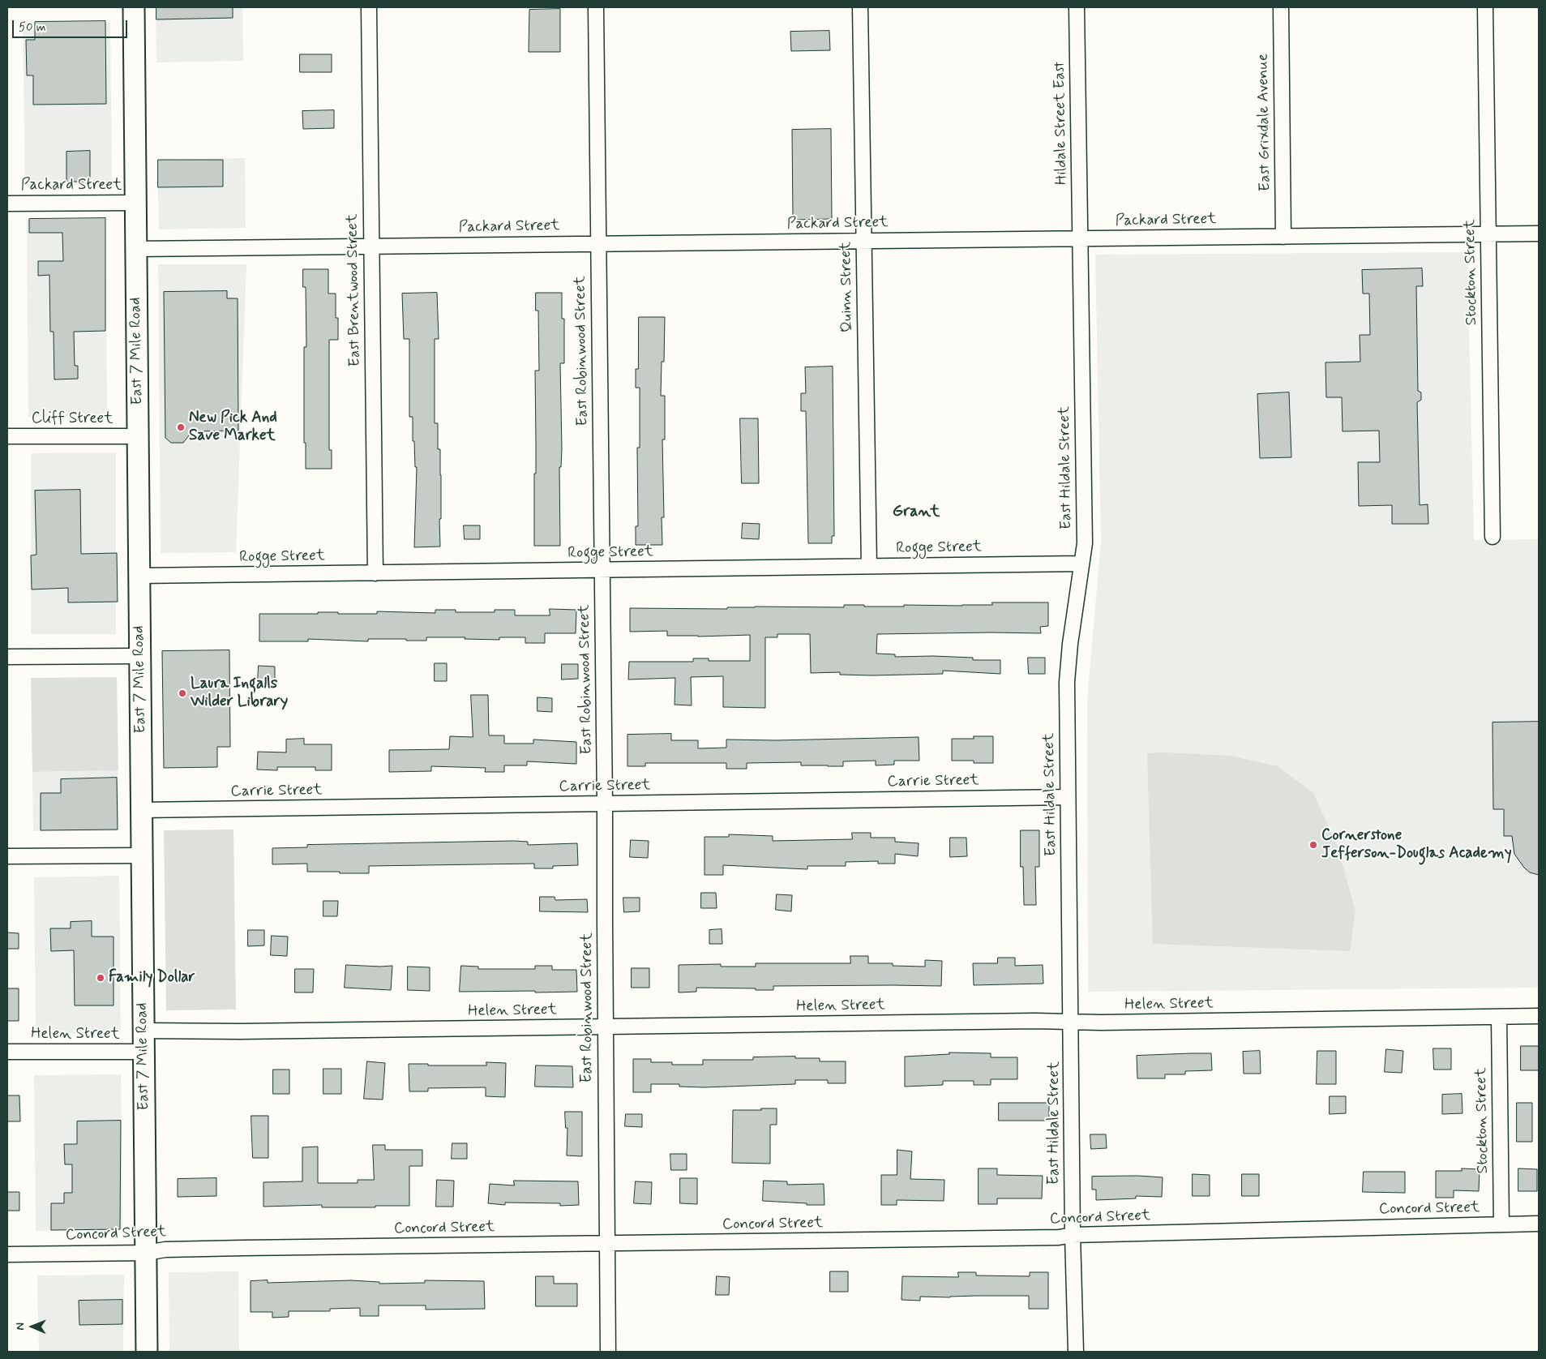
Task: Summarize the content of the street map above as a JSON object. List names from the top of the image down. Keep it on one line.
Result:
{"streets":{"street":["East Grixdale Avenue","Hildale Street East","Packard Street","Stockton Street","Quinn Street","East Brentwood Street","East 7 Mile Road","East Robinwood Street","Cliff Street","East Hildale Street","Rogge Street","Carrie Street","Helen Street","Concord Street"]},"crossings":[["East Grixdale Avenue","Packard Street"],["Hildale Street East","Packard Street"],["Hildale Street East","East Hildale Street"],["Packard Street","Stockton Street"],["Packard Street","Quinn Street"],["Packard Street","East Brentwood Street"],["Packard Street","East 7 Mile Road"],["Packard Street","East Robinwood Street"],["Packard Street","East Hildale Street"],["Stockton Street","Helen Street"],["Stockton Street","Concord Street"],["Quinn Street","Rogge Street"],["East Brentwood Street","Rogge Street"],["East 7 Mile Road","Cliff Street"],["East 7 Mile Road","Rogge Street"],["East 7 Mile Road","Carrie Street"],["East 7 Mile Road","Helen Street"],["East 7 Mile Road","Concord Street"],["East Robinwood Street","Rogge Street"],["East Robinwood Street","Carrie Street"],["East Robinwood Street","Helen Street"],["East Robinwood Street","Concord Street"],["East Hildale Street","Rogge Street"],["East Hildale Street","Carrie Street"],["East Hildale Street","Helen Street"],["East Hildale Street","Concord Street"]],"districts":["Grant"],"places":["New Pick And Save Market","Laura Ingalls Wilder Library","Cornerstone Jefferson-Douglas Academy","Family Dollar"],"scale_bar":"50 m","north":"left"}
